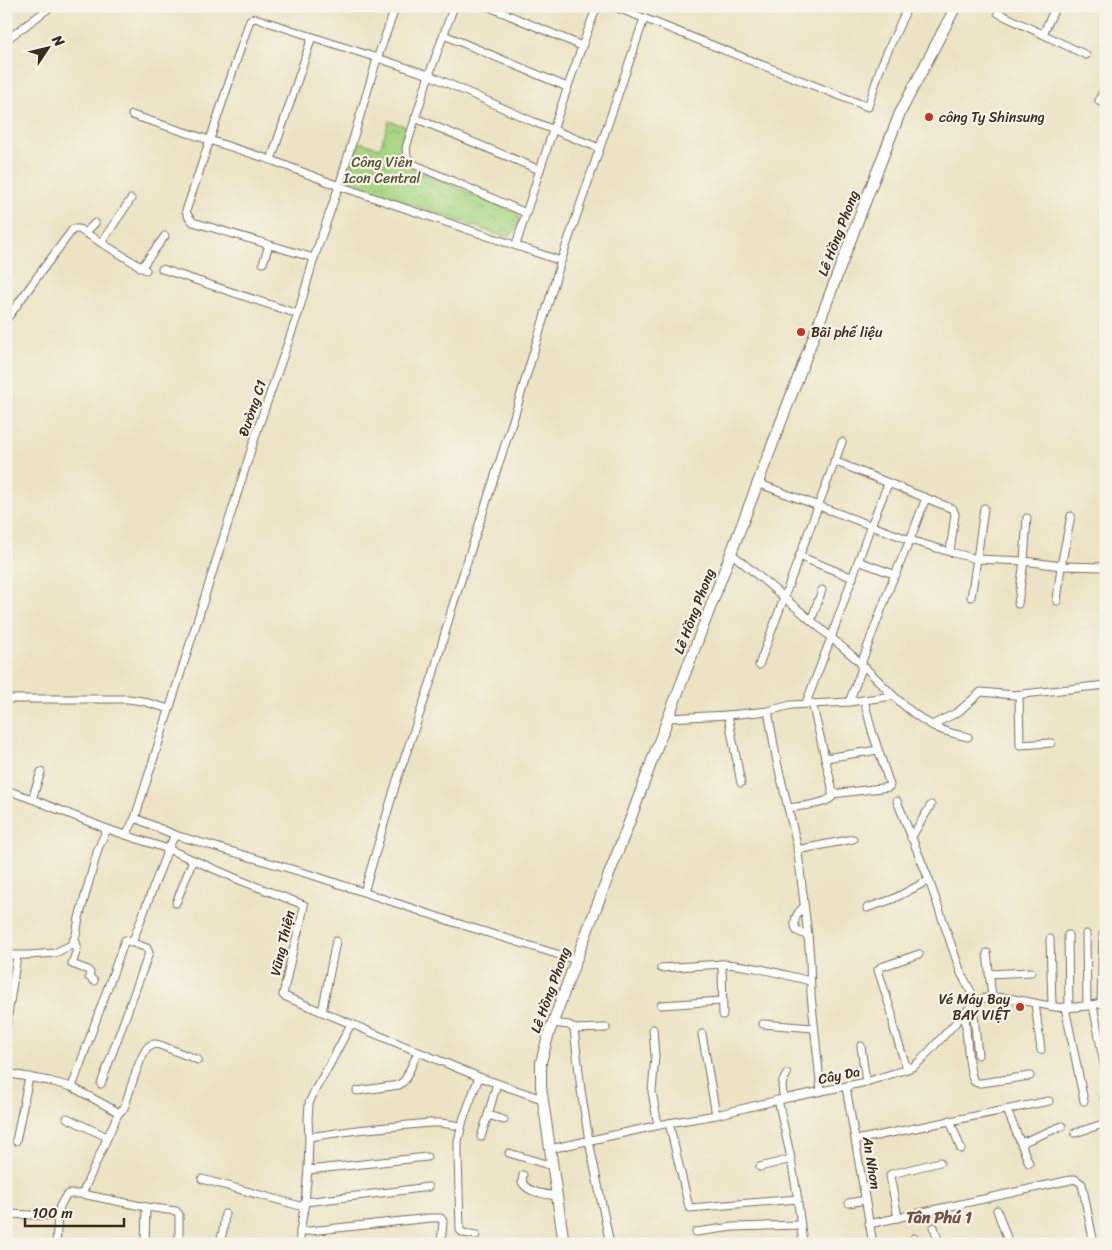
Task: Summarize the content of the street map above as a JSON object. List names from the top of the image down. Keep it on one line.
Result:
{"streets":{"main road":["Lê Hồng Phong"],"street":["Đường C1","Vũng Thiện","Cây Da","An Nhơn"]},"crossings":[["Lê Hồng Phong","Vũng Thiện"],["Lê Hồng Phong","Cây Da"],["Đường C1","Vũng Thiện"],["Cây Da","An Nhơn"]],"districts":["Tân Phú 1"],"parks":["Công Viên Icon Central"],"places":["công Ty Shinsung","Bãi phế liệu","Vé Máy Bay BAY VIỆT"],"scale_bar":"100 m","north":"top right"}
